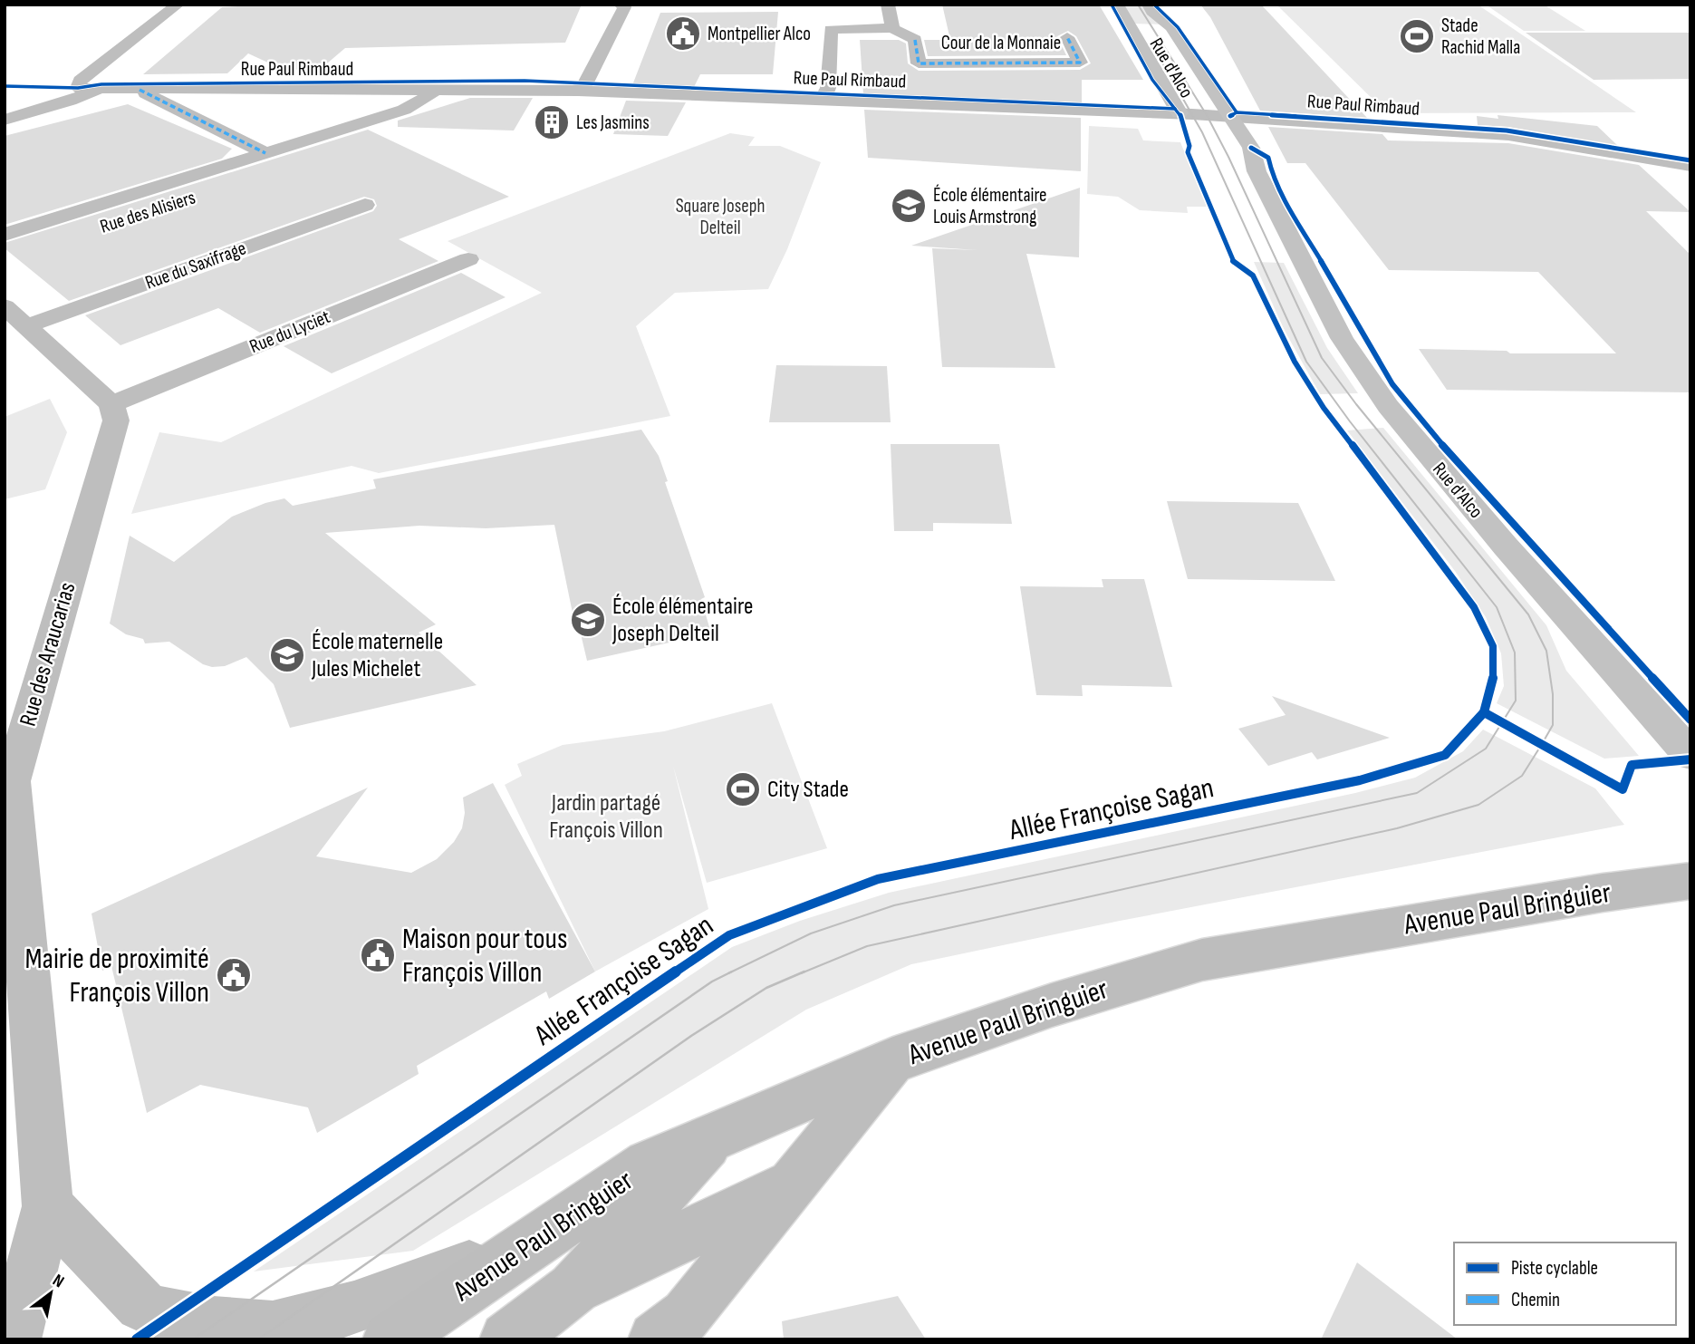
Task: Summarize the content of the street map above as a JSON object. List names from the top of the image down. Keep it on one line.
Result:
{"streets":{"main road":["Avenue Paul Bringuier"],"street":["Cour de la Monnaie","Rue d'Alco","Rue Paul Rimbaud","Rue du Saxifrage","Rue du Lyciet","Rue des Araucarias"],"cycle path":["Allée Françoise Sagan"]},"crossings":[["Rue d'Alco","Rue Paul Rimbaud"],["Rue du Lyciet","Rue des Araucarias"]],"parks":["Square Joseph Delteil","Jardin partagé François Villon"],"places":{"public building":["Montpellier Alco","Maison pour tous François Villon","Mairie de proximité François Villon"],"sports":["Stade Rachid Malla","City Stade"],"building":["Les Jasmins"],"school or university":["École élémentaire Louis Armstrong","École élémentaire Joseph Delteil","École maternelle Jules Michelet"]},"legend":["Piste cyclable","Chemin"],"north":"top right"}
